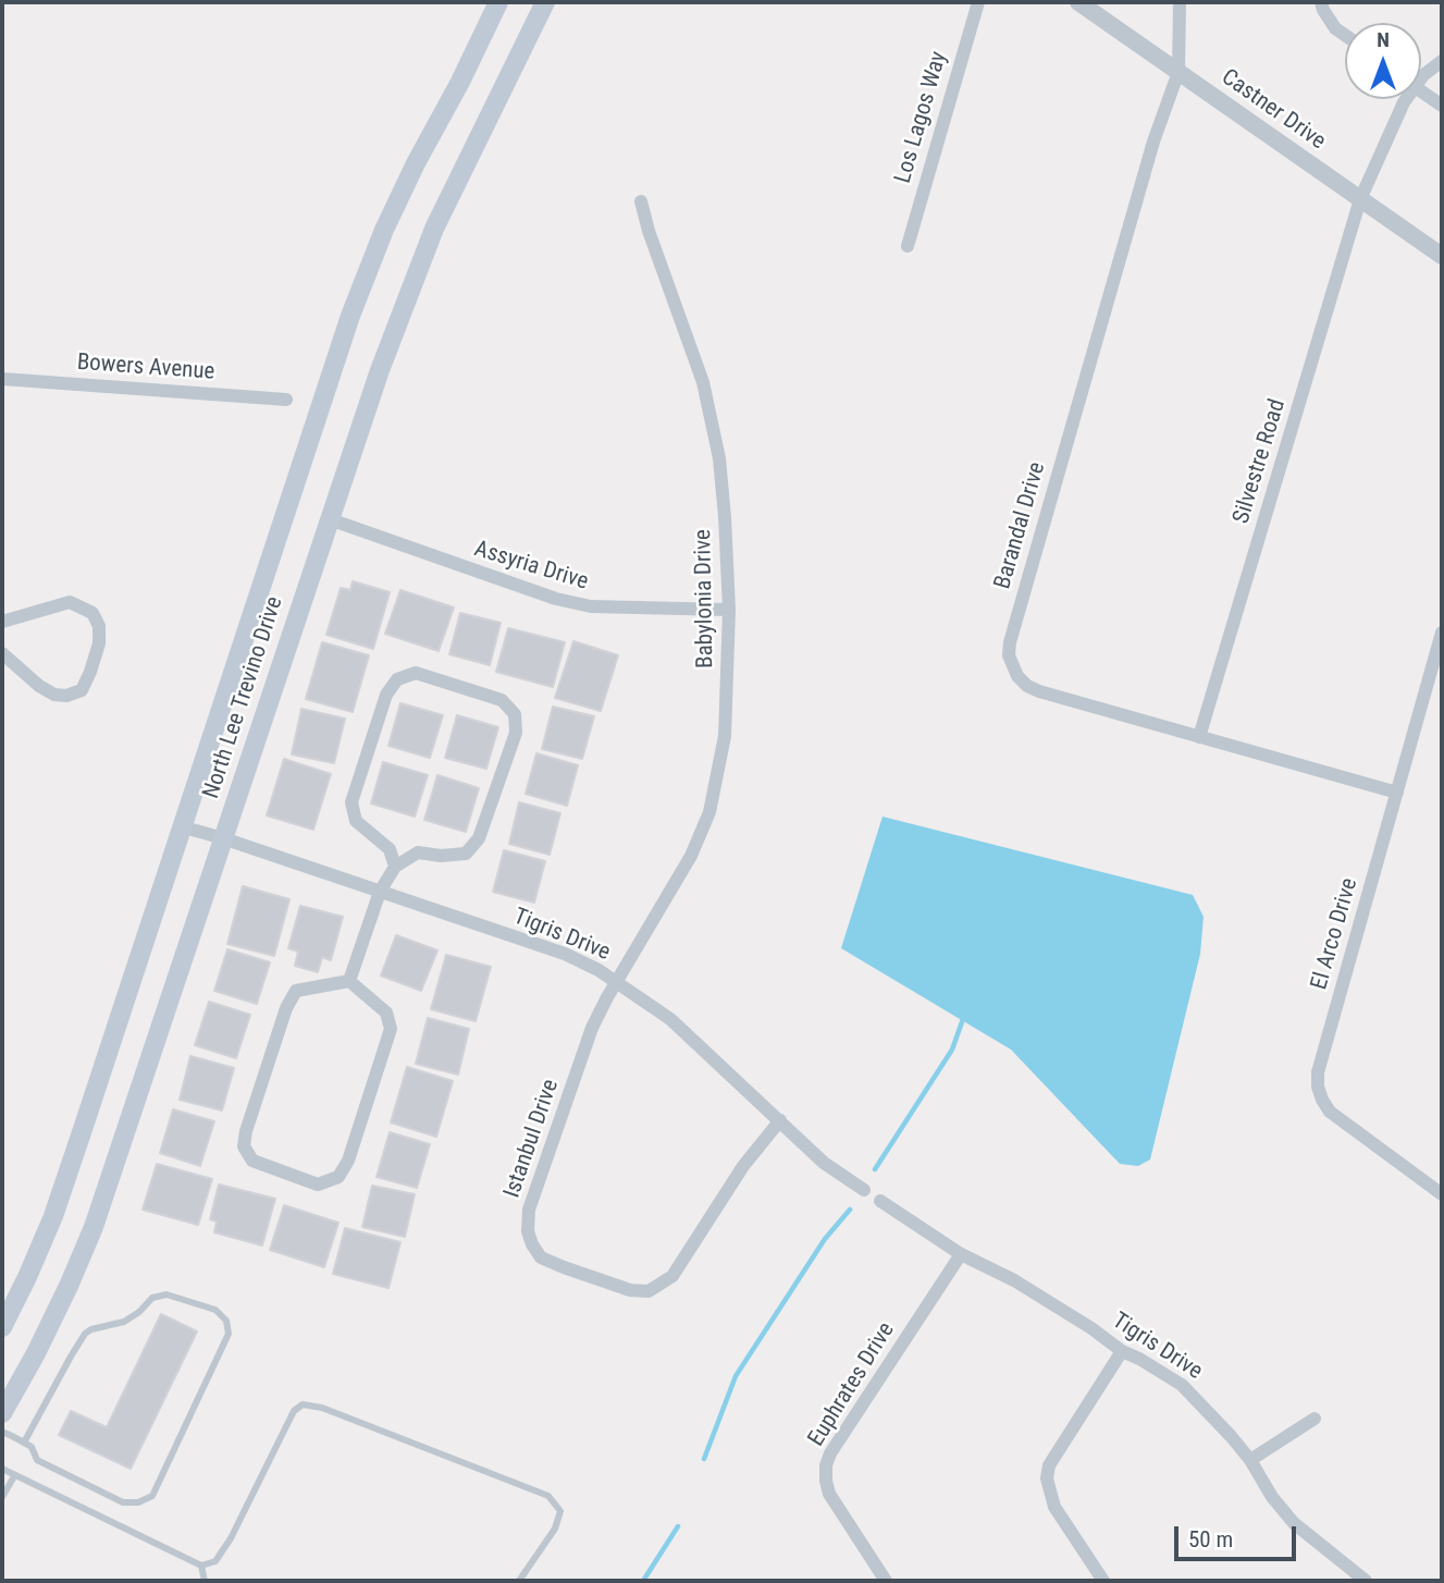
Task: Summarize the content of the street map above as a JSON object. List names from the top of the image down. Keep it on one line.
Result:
{"streets":{"main road":["North Lee Trevino Drive"],"street":["Castner Drive","Los Lagos Way","Bowers Avenue","Silvestre Road","Barandal Drive","Assyria Drive","Babylonia Drive","El Arco Drive","Tigris Drive","Istanbul Drive","Euphrates Drive"]},"crossings":[["Castner Drive","Silvestre Road"],["Castner Drive","Barandal Drive"],["Silvestre Road","Barandal Drive"],["Barandal Drive","El Arco Drive"],["Assyria Drive","Babylonia Drive"],["Assyria Drive","North Lee Trevino Drive"],["Babylonia Drive","Tigris Drive"],["Babylonia Drive","Istanbul Drive"],["North Lee Trevino Drive","Tigris Drive"],["Tigris Drive","Istanbul Drive"],["Tigris Drive","Euphrates Drive"]],"scale_bar":"50 m","north":"top"}
